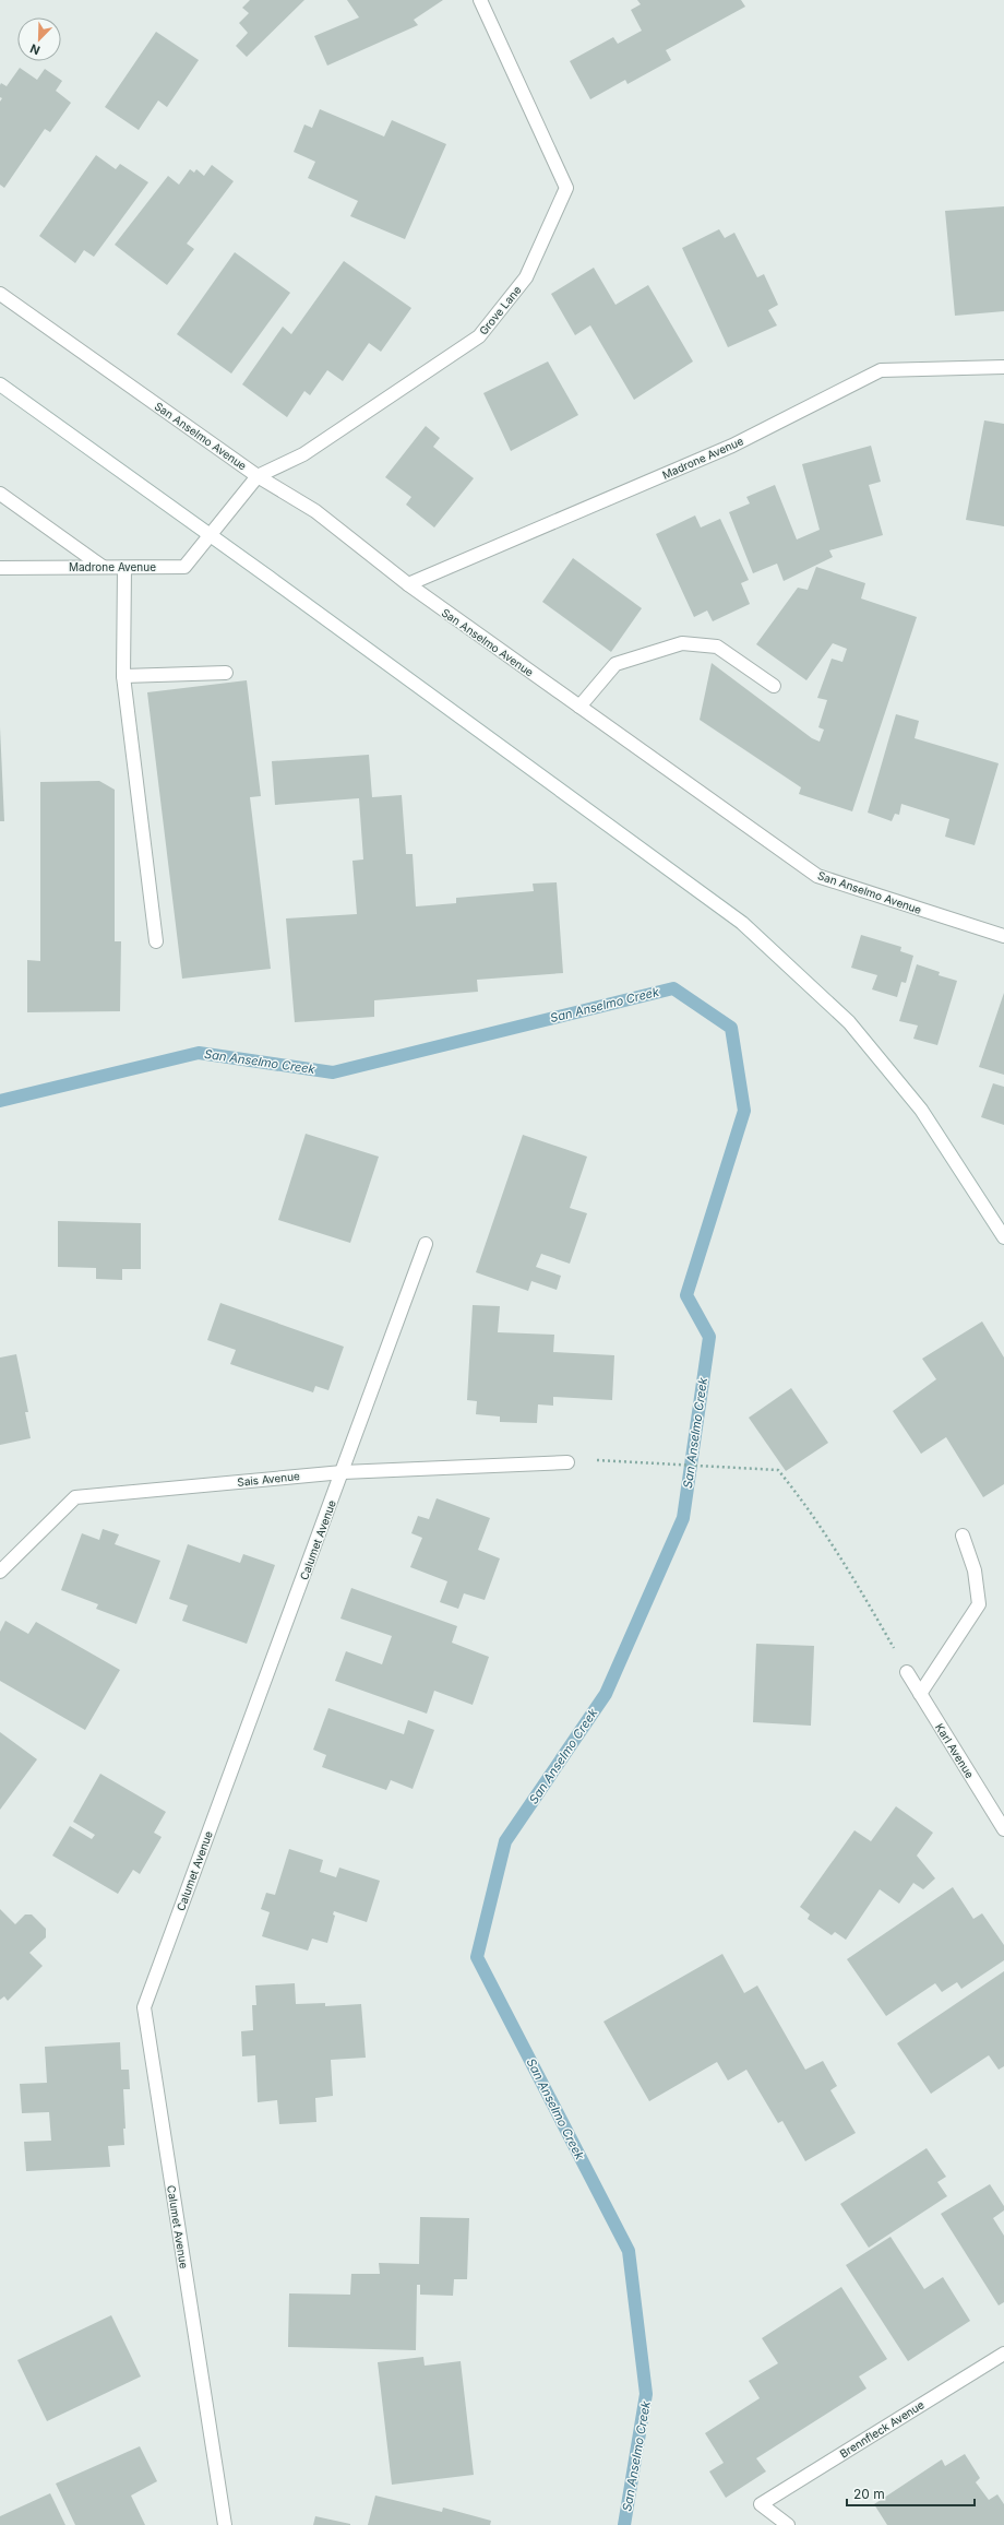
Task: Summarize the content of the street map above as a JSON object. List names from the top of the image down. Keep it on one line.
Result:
{"streets":{"street":["Grove Lane","San Anselmo Avenue","Madrone Avenue","Sais Avenue","Calumet Avenue","Karl Avenue","Brennfleck Avenue"]},"crossings":[["Grove Lane","San Anselmo Avenue"],["Grove Lane","Madrone Avenue"],["San Anselmo Avenue","Madrone Avenue"],["Sais Avenue","Calumet Avenue"]],"water":["San Anselmo Creek"],"scale_bar":"20 m","north":"bottom left"}
